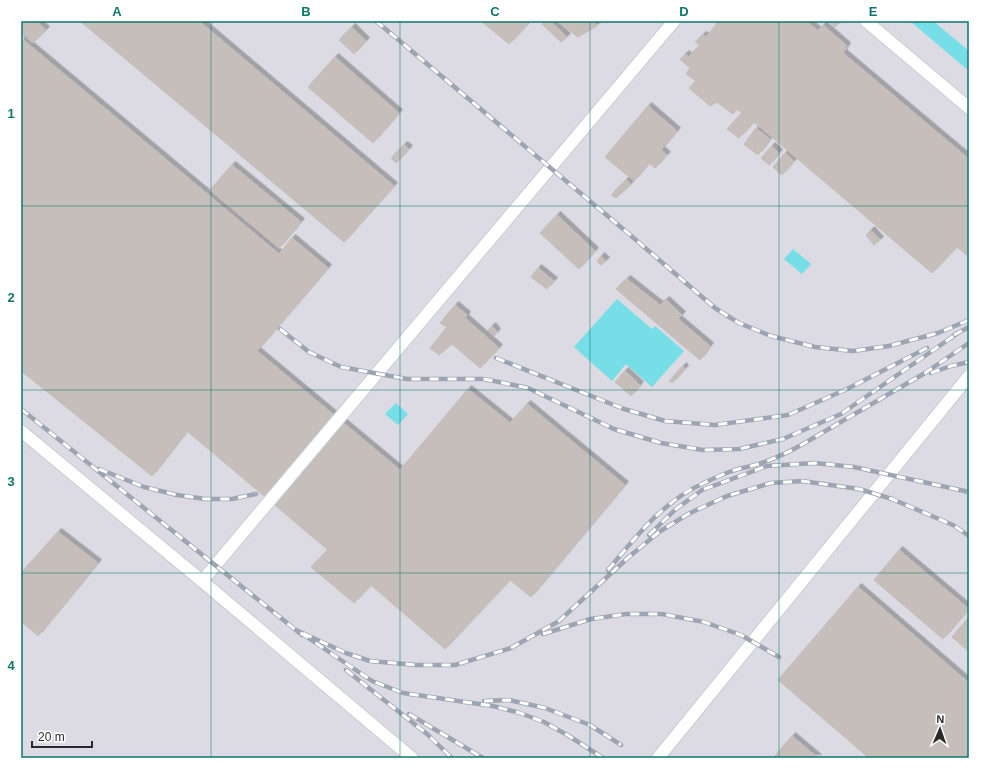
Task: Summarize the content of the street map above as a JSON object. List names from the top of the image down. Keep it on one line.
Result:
{"scale_bar":"20 m","north":"top","grid":{"columns":["A","B","C","D","E"],"rows":["1","2","3","4"]}}
